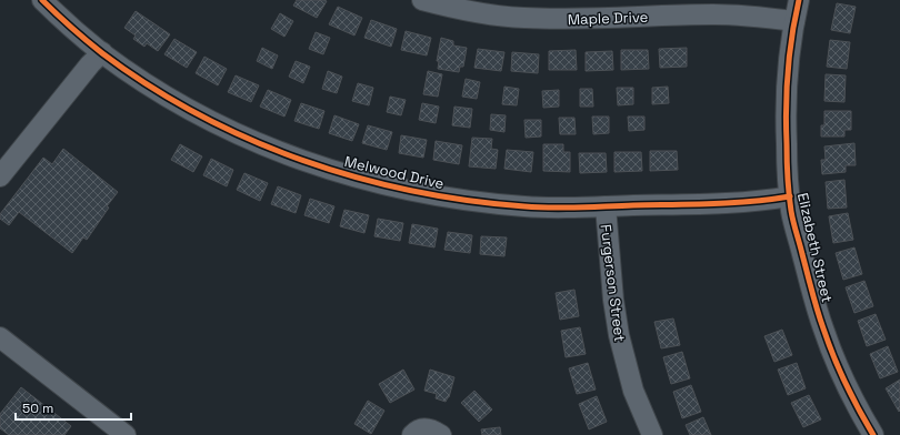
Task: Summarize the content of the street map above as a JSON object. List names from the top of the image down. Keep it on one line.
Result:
{"streets":{"street":["Maple Drive","Melwood Drive","Elizabeth Street","Furgerson Street"]},"crossings":[["Maple Drive","Elizabeth Street"],["Melwood Drive","Elizabeth Street"],["Melwood Drive","Furgerson Street"]],"scale_bar":"50 m"}
